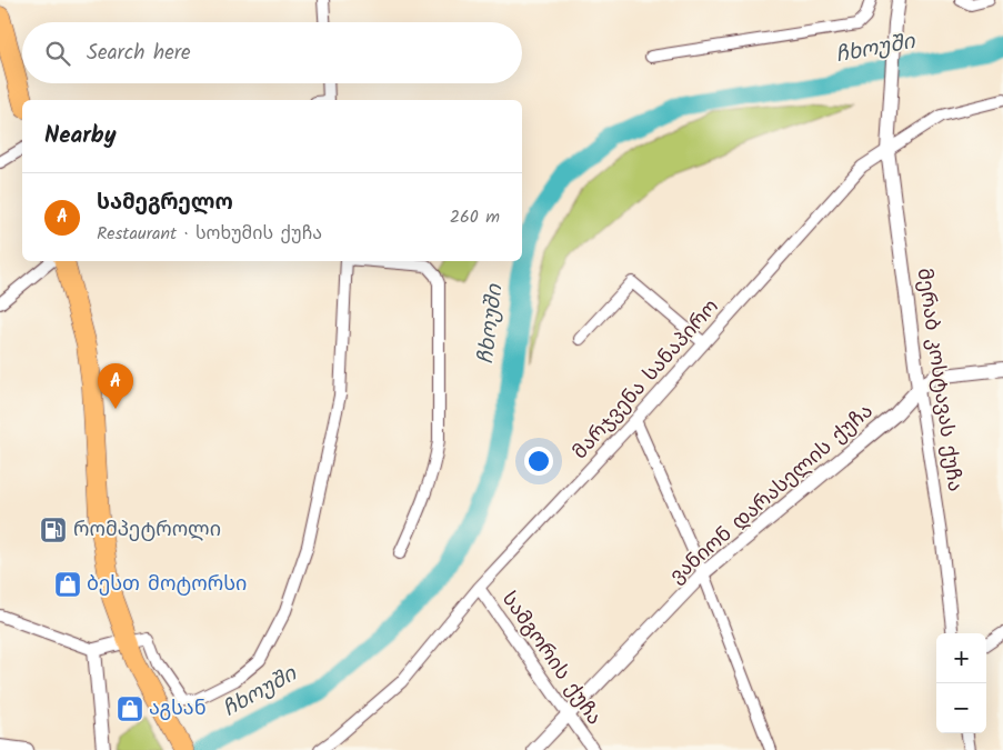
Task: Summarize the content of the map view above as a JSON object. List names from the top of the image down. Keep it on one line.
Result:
{"streets":{"street":["მარჯვენა სანაპირო","მერაბ კოსტავას ქუჩა","ვანიონ დარასელის ქუჩა","სამგორის ქუჩა"]},"crossings":[["მარჯვენა სანაპირო","მერაბ კოსტავას ქუჩა"],["მარჯვენა სანაპირო","სამგორის ქუჩა"],["მერაბ კოსტავას ქუჩა","ვანიონ დარასელის ქუჩა"],["ვანიონ დარასელის ქუჩა","სამგორის ქუჩა"]],"water":["ჩხოუში"],"places":{"fuel station":["რომპეტროლი"],"shop":["ბესთ მოტორსი","აგსან"]},"page":{"search":"Search here","heading":"Nearby","list":[{"mark":"A","name":"სამეგრელო","note":"Restaurant · სოხუმის ქუჩა","value":"260 m"}],"pins":"A","map_buttons":["+","−"]}}
